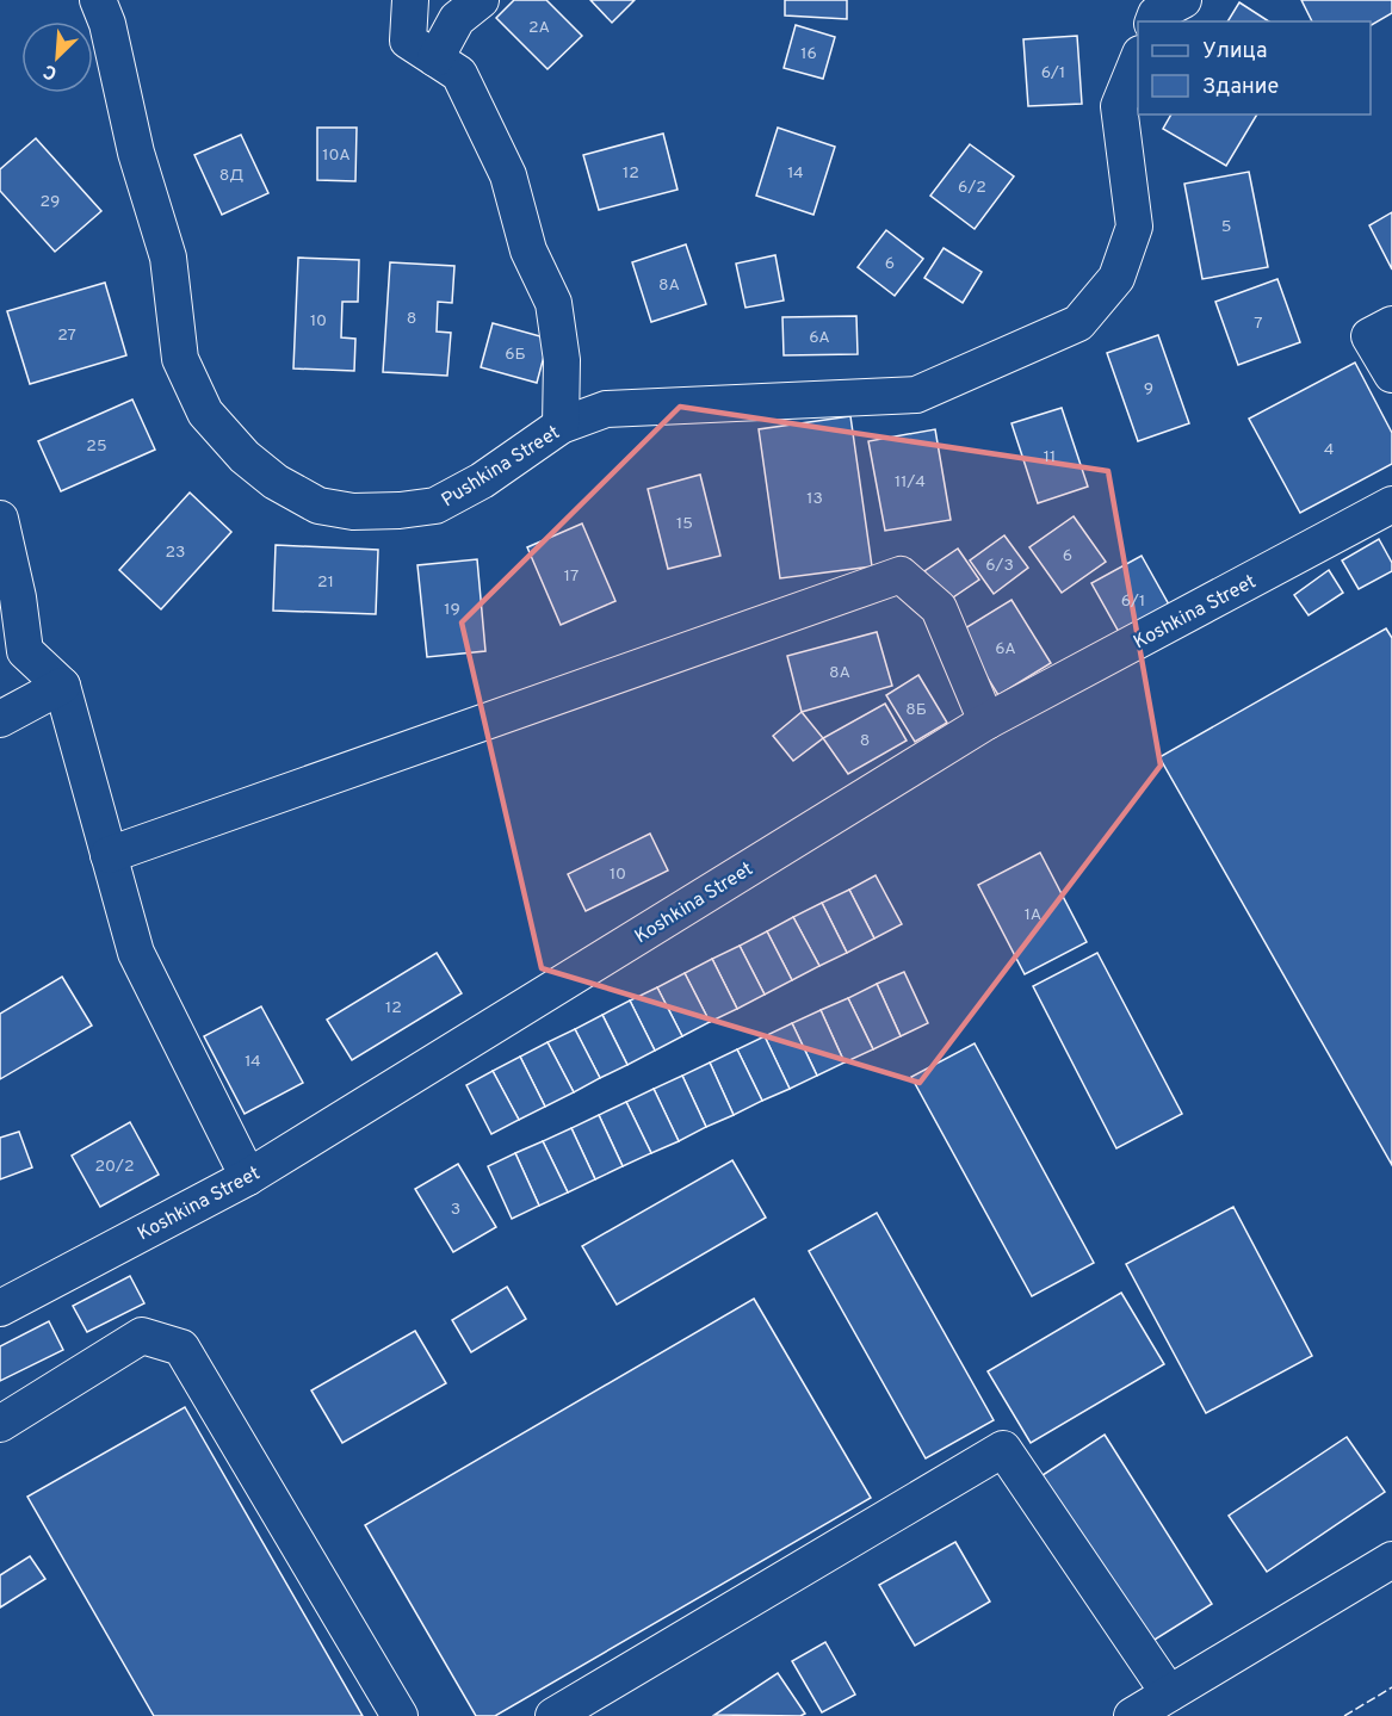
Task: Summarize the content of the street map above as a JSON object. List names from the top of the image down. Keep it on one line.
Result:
{"streets":{"street":["Pushkina Street","Koshkina Street"]},"house_numbers":["2А","16","6/1","10А","12","14","8Д","6/2","29","5","6","8А","8","10","7","27","6А","6Б","9","25","4","11","11/4","13","15","23","6","6/3","17","21","6/1","19","6А","8А","8Б","8","10","1А","12","14","20/2","3"],"legend":["Улица","Здание"],"north":"bottom left"}
